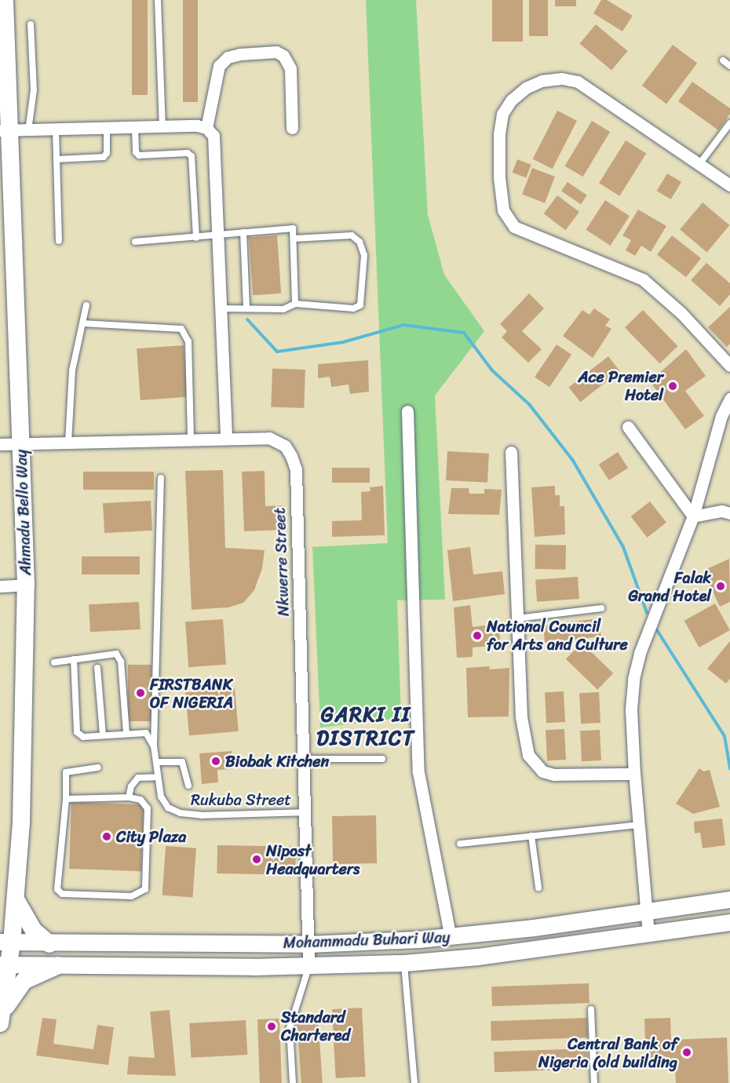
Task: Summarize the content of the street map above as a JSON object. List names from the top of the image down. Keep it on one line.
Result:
{"streets":{"main road":["Ahmadu Bello Way","Mohammadu Buhari Way"],"street":["Nkwerre Street"],"lane":["Rukuba Street"]},"crossings":[["Ahmadu Bello Way","Nkwerre Street"],["Ahmadu Bello Way","Mohammadu Buhari Way"],["Nkwerre Street","Rukuba Street"],["Nkwerre Street","Mohammadu Buhari Way"]],"districts":["GARKI II DISTRICT"],"places":["Ace Premier Hotel","Falak Grand Hotel","National Council for Arts and Culture","FIRSTBANK OF NIGERIA","Biobak Kitchen","City Plaza","Nipost Headquarters","Standard Chartered","Central Bank of Nigeria (old building"]}
